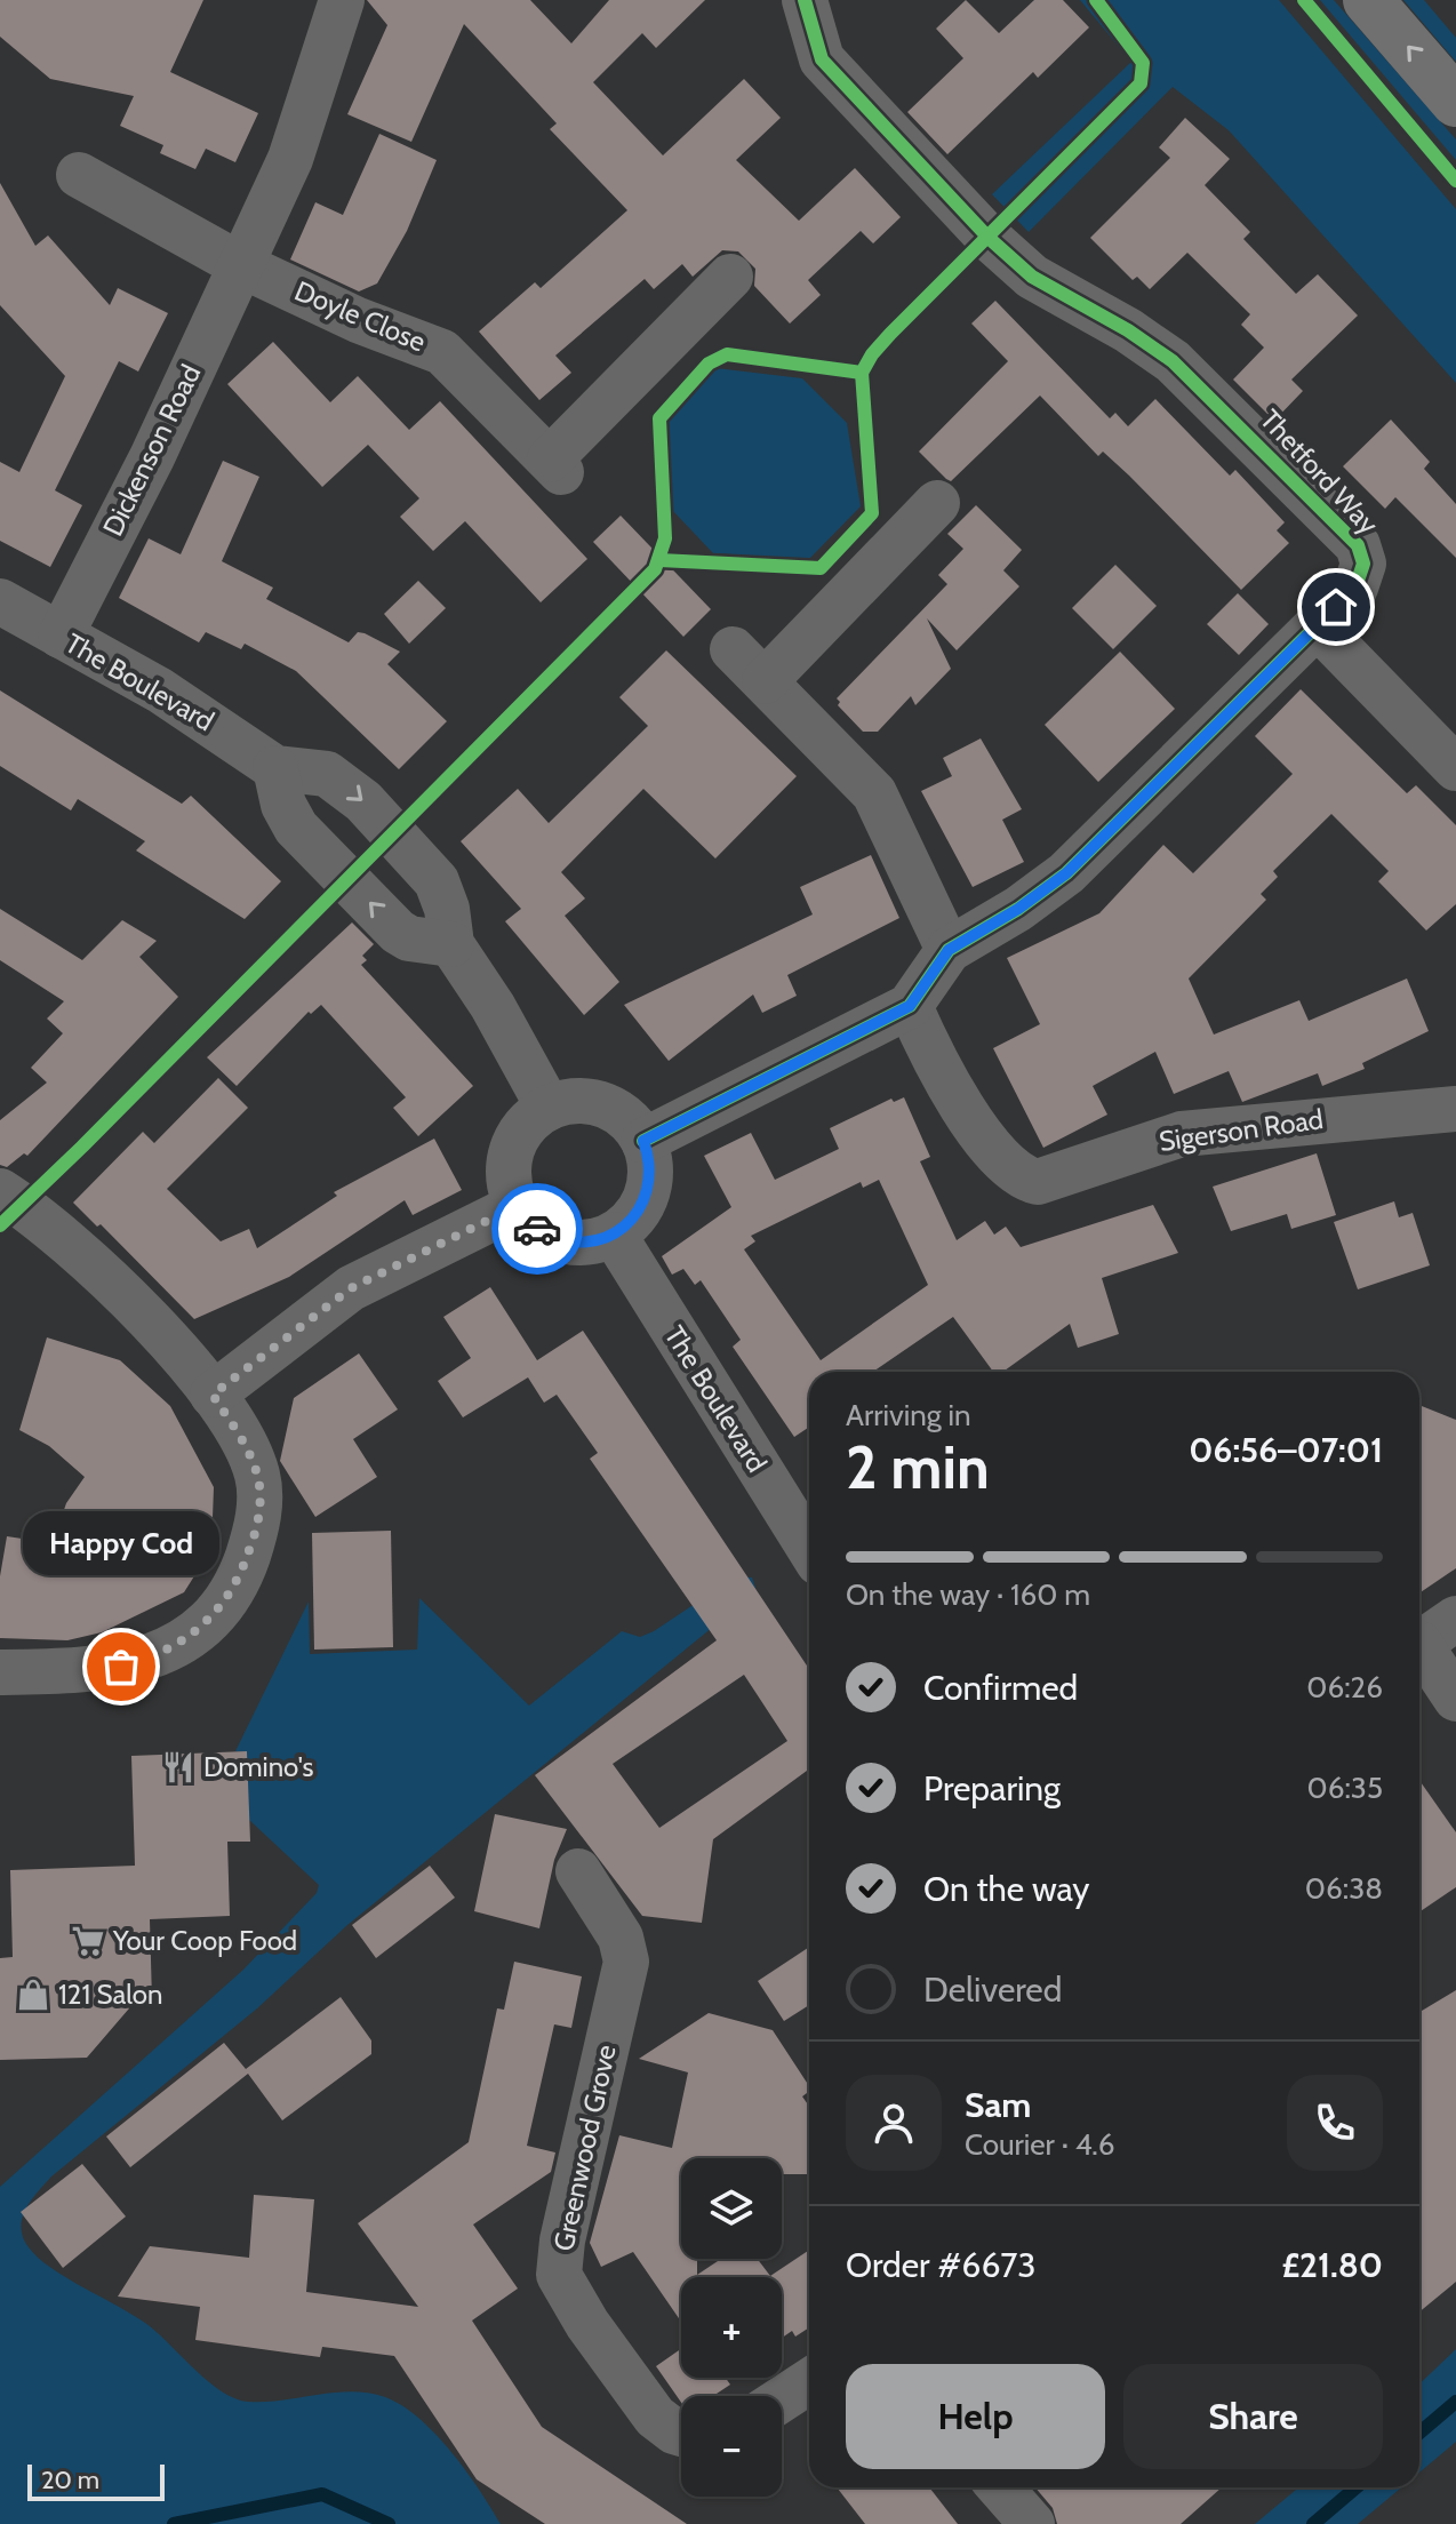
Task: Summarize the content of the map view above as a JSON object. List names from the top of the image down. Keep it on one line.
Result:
{"streets":{"street":["Doyle Close","Dickenson Road","Thetford Way","The Boulevard","Sigerson Road","Greenwood Grove"]},"crossings":[["Doyle Close","Dickenson Road"],["Dickenson Road","The Boulevard"],["Thetford Way","The Boulevard"],["Thetford Way","Sigerson Road"]],"places":{"other":["Happy Cod"],"restaurant":["Domino's"],"supermarket":["Your Coop Food"],"shop":["121 Salon"]},"scale_bar":"20 m","page":{"heading":["2 min","Arriving in","06:56–07:01"],"panel":["Sam","Courier · 4.6","Order #6673","£21.80"],"bubble":"Happy Cod","bar":"On the way · 160 m","list":[["Confirmed","06:26"],["Preparing","06:35"],["On the way","06:38"],"Delivered"],"map_buttons":["+","−"],"buttons":["Help","Share"],"scale":"20 m"}}
